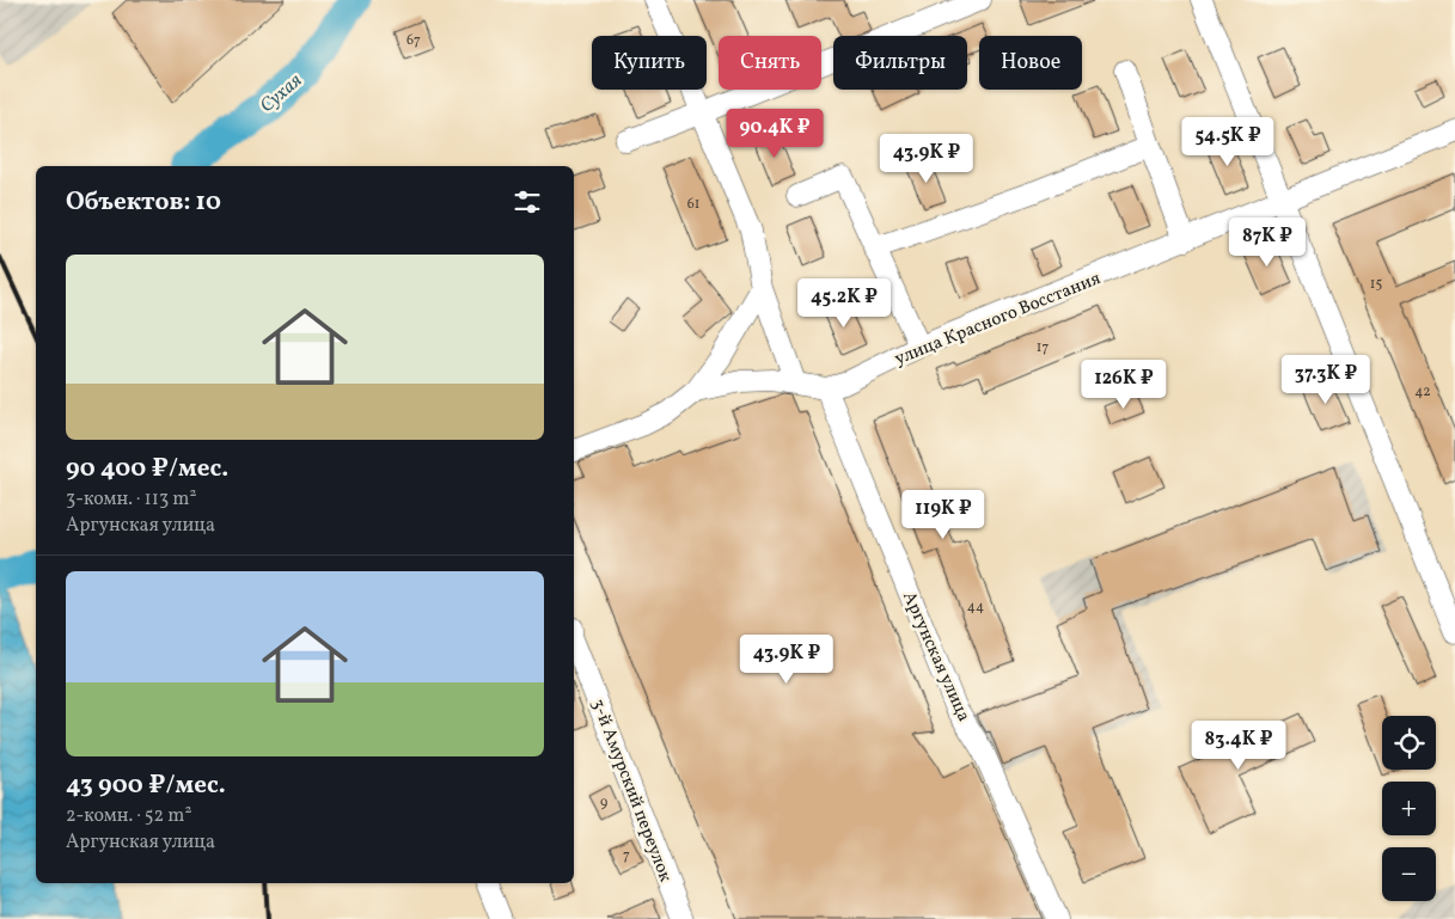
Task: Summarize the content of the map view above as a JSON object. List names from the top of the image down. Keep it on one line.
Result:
{"streets":{"street":["улица Красного Восстания","Аргунская улица","3-й Амурский переулок"]},"crossings":[["улица Красного Восстания","Аргунская улица"]],"water":["Сухая"],"house_numbers":["67","61","15","17","42","44","9","7"],"page":{"chip":["Купить","Снять","Фильтры","Новое"],"price":["90.4K ₽","54.5K ₽","43.9K ₽","87K ₽","45.2K ₽","37.3K ₽","126K ₽","119K ₽","43.9K ₽","83.4K ₽"],"heading":"Объектов: 10","list":[{"name":"90 400 ₽/мес.","note":"3-комн. · 113 m² · Аргунская улица"},{"name":"43 900 ₽/мес.","note":"2-комн. · 52 m² · Аргунская улица"}],"map_buttons":["+","−"]}}
